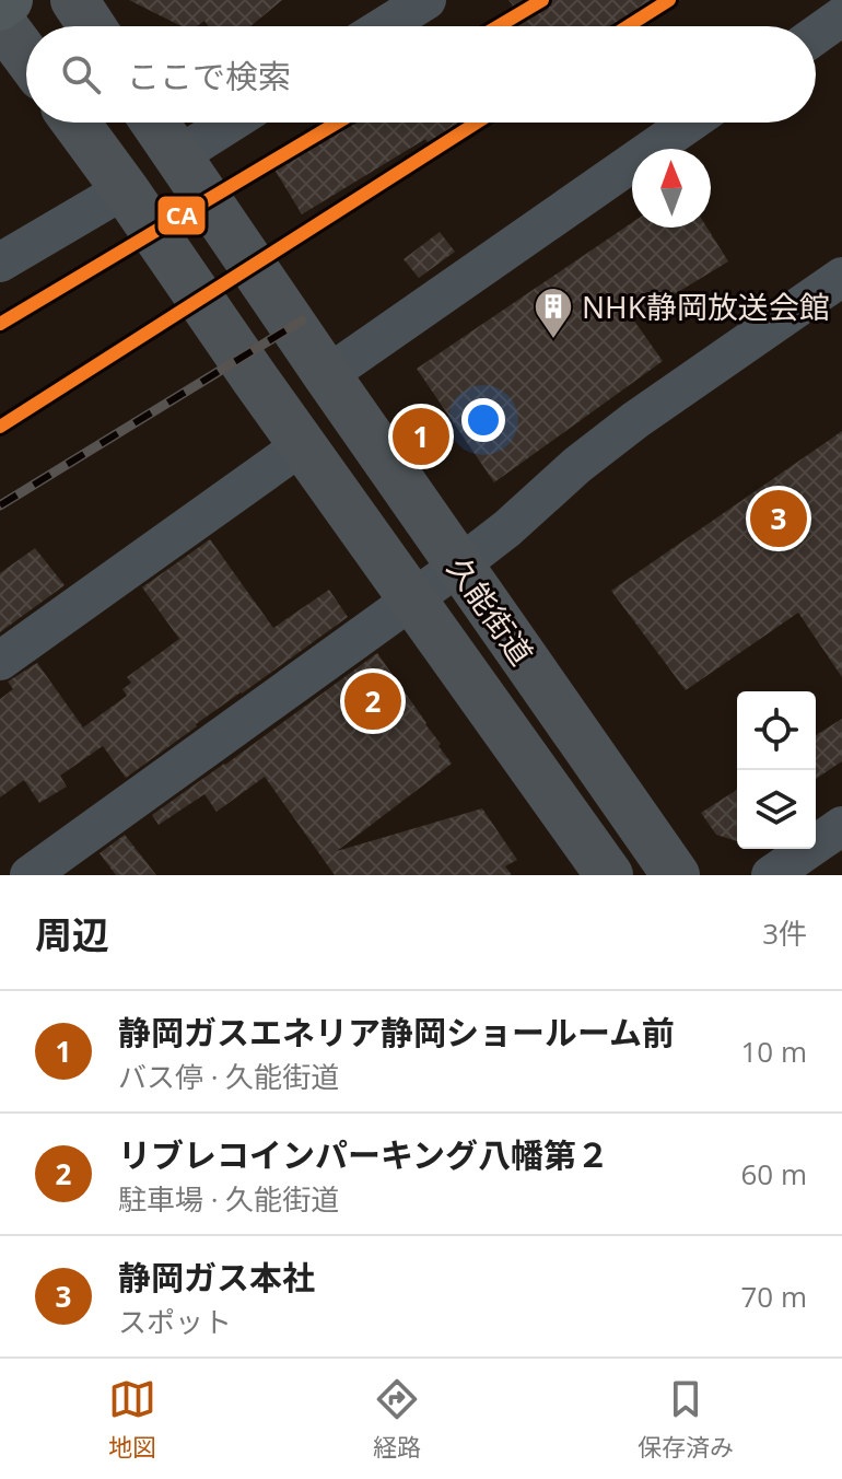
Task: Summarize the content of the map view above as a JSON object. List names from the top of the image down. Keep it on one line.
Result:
{"streets":{"main road":["久能街道"]},"places":{"building":["NHK静岡放送会館"]},"lines":["transit line CA"],"north":"top","page":{"search":"ここで検索","pins":["1","3","2"],"heading":["周辺","3件"],"list":[{"mark":"1","name":"静岡ガスエネリア静岡ショールーム前","note":"バス停 · 久能街道","value":"10 m"},{"mark":"2","name":"リブレコインパーキング八幡第２","note":"駐車場 · 久能街道","value":"60 m"},{"mark":"3","name":"静岡ガス本社","note":"スポット","value":"70 m"}],"nav":["地図","経路","保存済み"]}}
